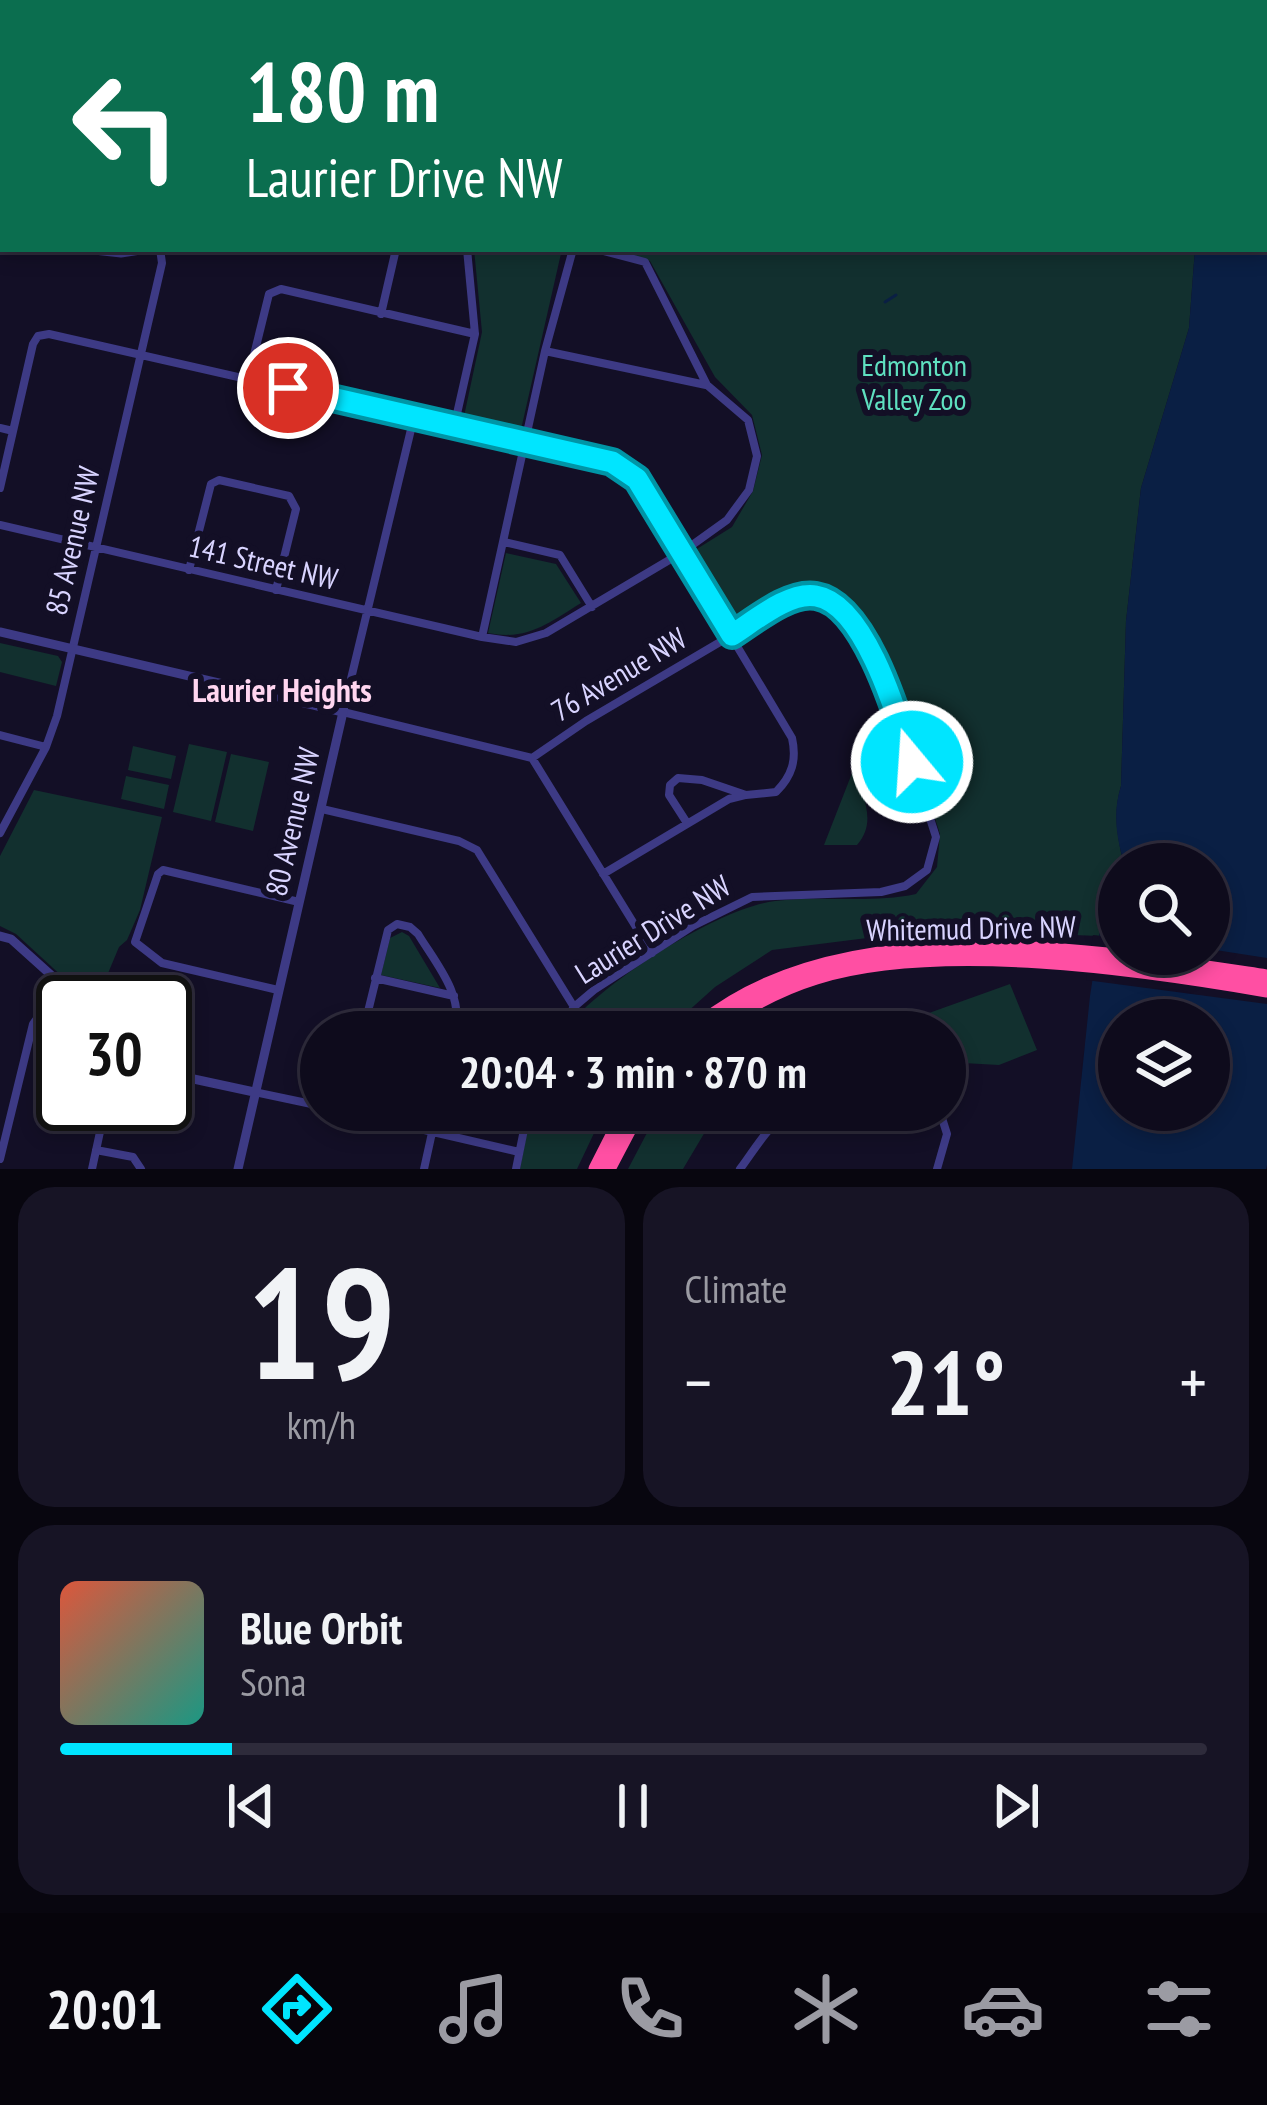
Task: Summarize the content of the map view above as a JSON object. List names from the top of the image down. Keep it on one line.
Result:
{"streets":{"highway":["Whitemud Drive NW"],"street":["85 Avenue NW","141 Street NW","76 Avenue NW","80 Avenue NW","Laurier Drive NW"]},"crossings":[["85 Avenue NW","141 Street NW"],["141 Street NW","80 Avenue NW"],["76 Avenue NW","Laurier Drive NW"]],"districts":["Laurier Heights"],"parks":["Edmonton Valley Zoo"],"page":{"turn":["180 m","Laurier Drive NW"],"limit":"30","trip":"20:04 · 3 min · 870 m","tile":[["19","km/h"],"Climate"],"heat":["−","21°","+"],"song":["Blue Orbit","Sona"],"tabs":"20:01"}}
